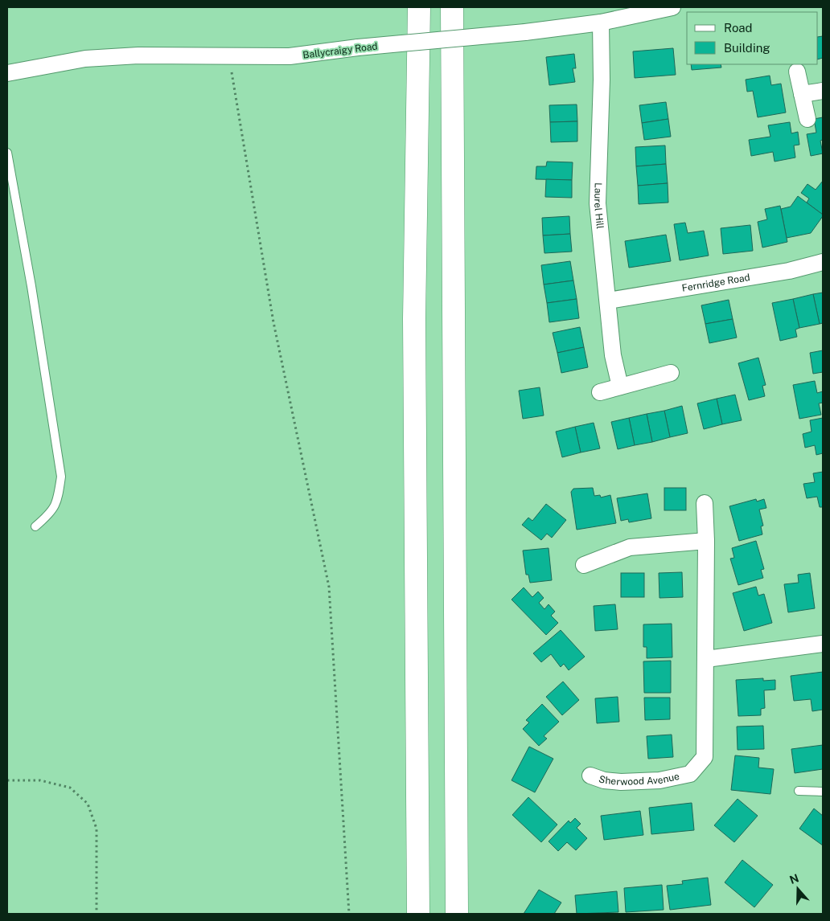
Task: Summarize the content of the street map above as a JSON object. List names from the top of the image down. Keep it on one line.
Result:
{"streets":{"street":["Ballycraigy Road","Laurel Hill","Fernridge Road","Sherwood Avenue"]},"crossings":[["Ballycraigy Road","Laurel Hill"],["Laurel Hill","Fernridge Road"]],"legend":["Road","Building"],"north":"top"}
